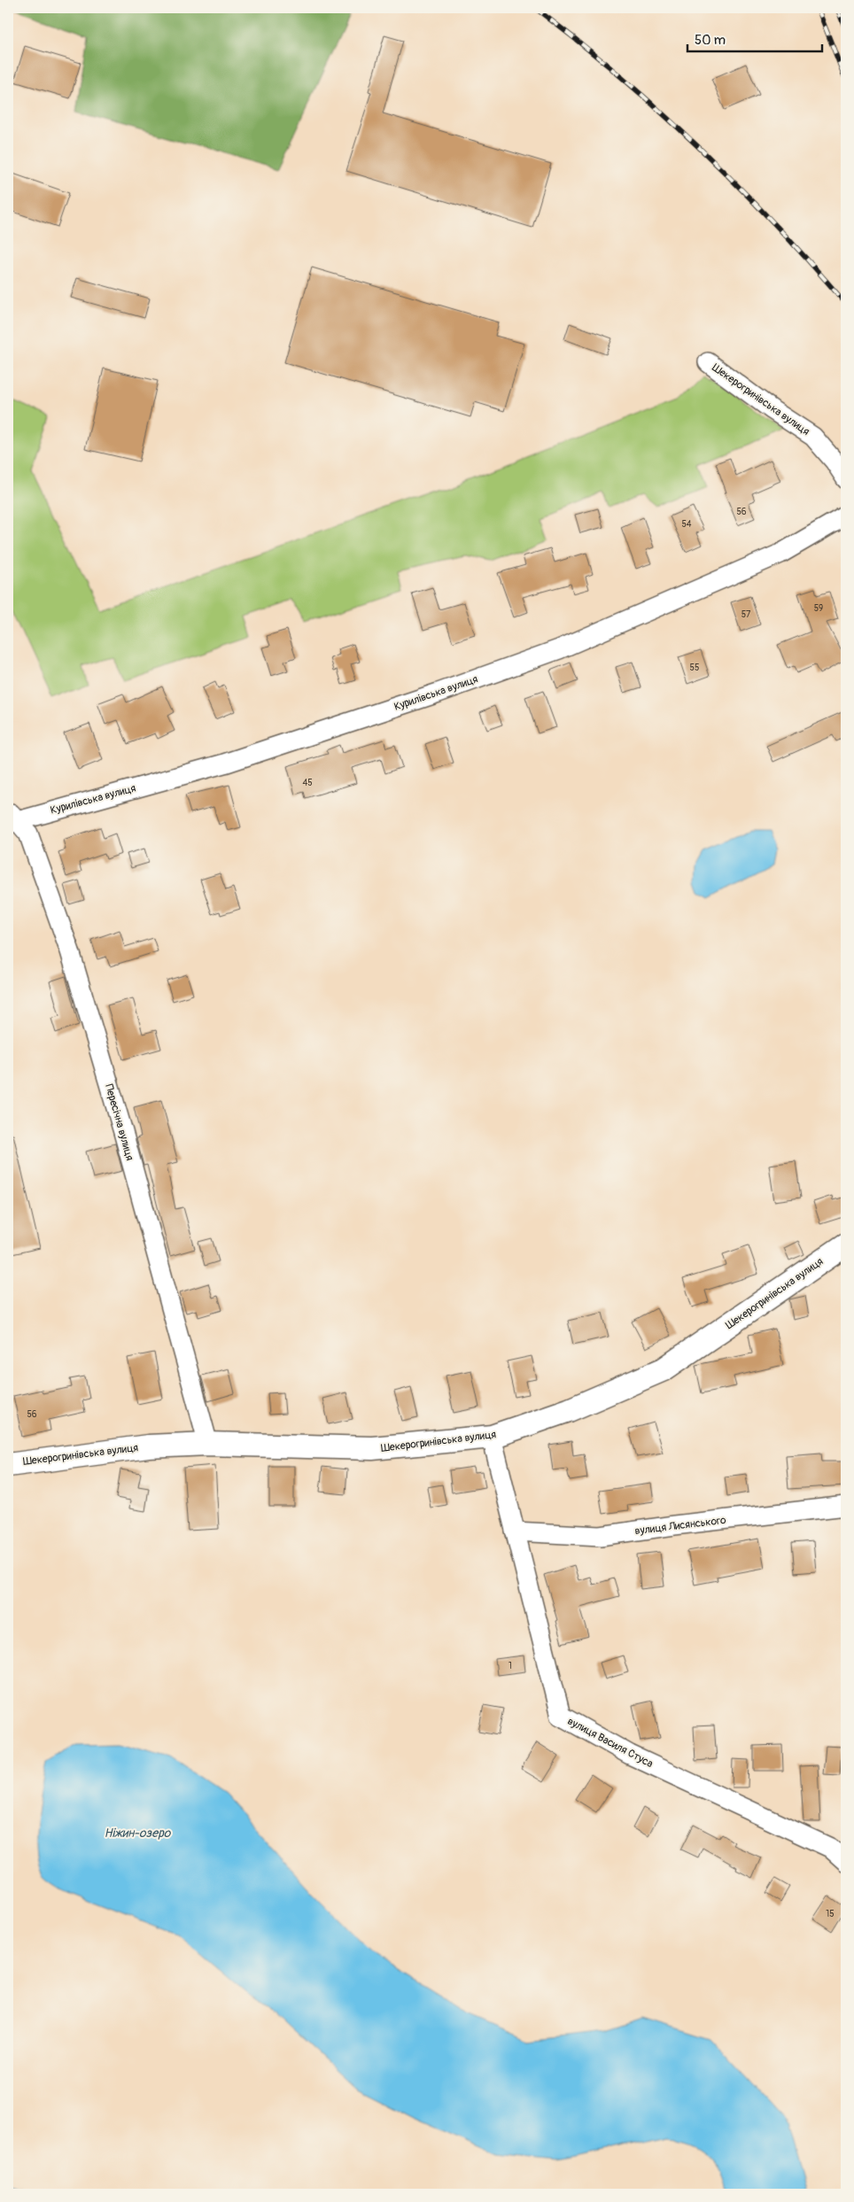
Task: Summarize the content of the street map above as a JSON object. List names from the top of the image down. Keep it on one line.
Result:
{"streets":{"street":["Шекерогринівська вулиця","Курилівська вулиця","Пересічна вулиця","вулиця Лисянського","вулиця Василя Стуса"]},"crossings":[["Шекерогринівська вулиця","Пересічна вулиця"],["Шекерогринівська вулиця","вулиця Василя Стуса"],["Курилівська вулиця","Пересічна вулиця"],["вулиця Лисянського","вулиця Василя Стуса"]],"water":["Ніжин-озеро"],"house_numbers":["56","54","59","57","55","45","56","1","15"],"scale_bar":"50 m"}
